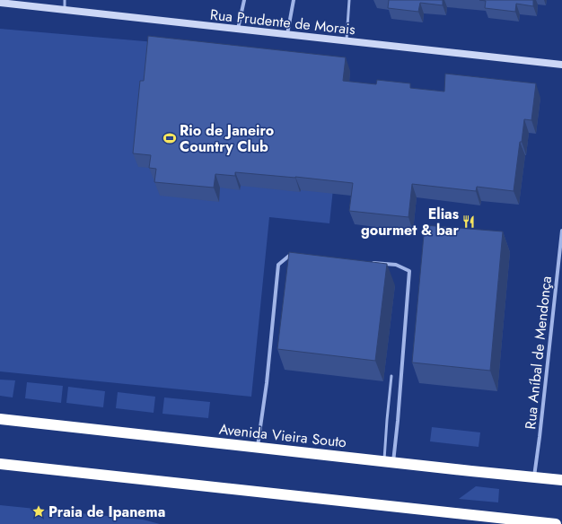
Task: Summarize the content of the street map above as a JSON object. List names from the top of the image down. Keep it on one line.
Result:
{"streets":{"highway":["Avenida Vieira Souto"],"main road":["Rua Prudente de Morais"],"street":["Rua Aníbal de Mendonça"]},"crossings":[["Rua Aníbal de Mendonça","Avenida Vieira Souto"]],"places":{"sports":["Rio de Janeiro Country Club"],"restaurant":["Elias gourmet & bar"],"place":["Praia de Ipanema"]}}
